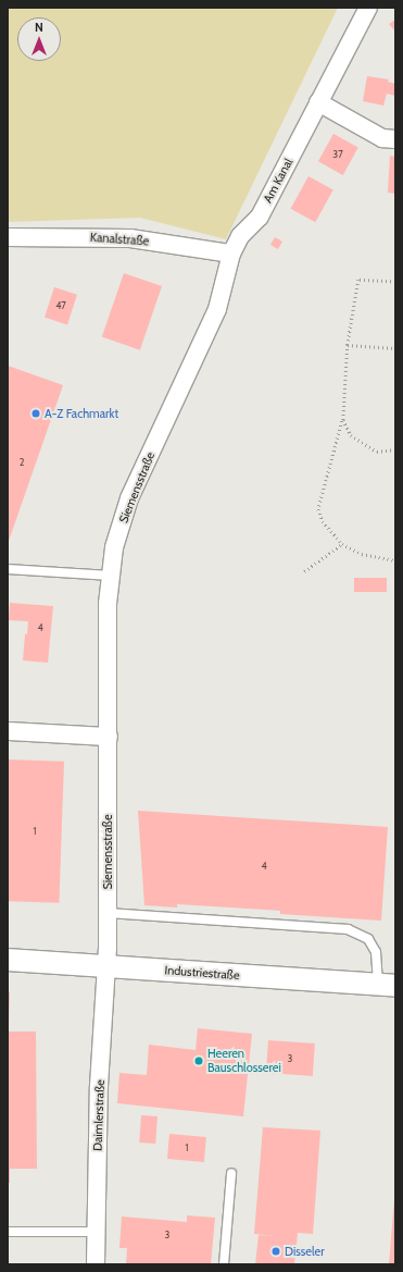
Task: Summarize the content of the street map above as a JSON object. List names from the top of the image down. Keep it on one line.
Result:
{"streets":{"street":["Am Kanal","Kanalstraße","Siemensstraße","Industriestraße","Daimlerstraße"]},"crossings":[["Am Kanal","Kanalstraße"],["Am Kanal","Siemensstraße"],["Kanalstraße","Siemensstraße"],["Siemensstraße","Industriestraße"],["Siemensstraße","Daimlerstraße"],["Industriestraße","Daimlerstraße"]],"places":["A-Z Fachmarkt","Heeren Bauschlosserei","Disseler"],"house_numbers":["37","47","2","4","1","4","3","1","3"],"north":"top"}
